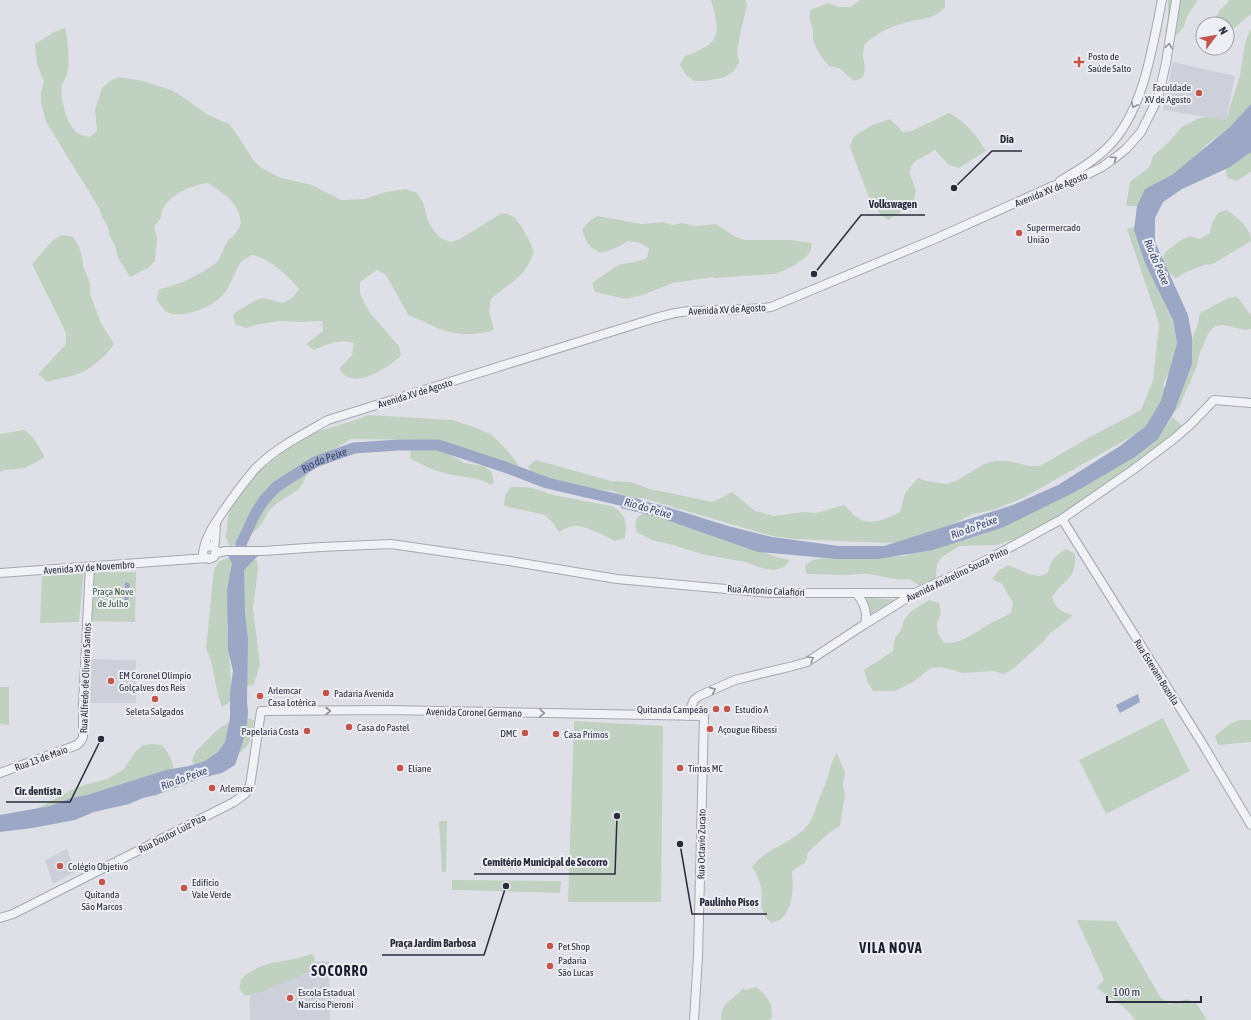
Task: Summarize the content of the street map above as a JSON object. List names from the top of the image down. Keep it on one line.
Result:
{"streets":{"street":["Avenida XV de Agosto","Avenida XV de Novembro","Avenida Andrelino Souza Pinto","Rua Antonio Calafiori","Rua Estevam Bozolla","Rua Alfredo de Oliveira Santos","Avenida Coronel Germano","Rua 13 de Maio","Rua Doutor Luiz Piza","Rua Octavio Zucato"]},"crossings":[["Avenida XV de Agosto","Avenida XV de Novembro"],["Avenida XV de Agosto","Rua Antonio Calafiori"],["Avenida XV de Novembro","Rua Antonio Calafiori"],["Avenida XV de Novembro","Rua Alfredo de Oliveira Santos"],["Avenida Andrelino Souza Pinto","Rua Antonio Calafiori"],["Avenida Andrelino Souza Pinto","Rua Estevam Bozolla"],["Avenida Andrelino Souza Pinto","Avenida Coronel Germano"],["Rua Alfredo de Oliveira Santos","Rua 13 de Maio"],["Avenida Coronel Germano","Rua Doutor Luiz Piza"],["Avenida Coronel Germano","Rua Octavio Zucato"]],"one_way":["Avenida Coronel Germano"],"districts":["VILA NOVA","SOCORRO"],"water":["Rio do Peixe"],"parks":["Praça Nove de Julho"],"places":{"health":["Posto de Saúde Salto"],"other":["Faculdade XV de Agosto","Dia","Supermercado União","Volkswagen","EM Coronel Olímpio Golçalves dos Reis","Padaria Avenida","Arlemcar Casa Lotérica","Seleta Salgados","Quitanda Campeão","Estudio A","Casa do Pastel","Açougue Ribessi","Papelaria Costa","DMC","Casa Primos","Cir. dentista","Eliane","Tintas MC","Arlemcar","Cemitério Municipal de Socorro","Paulinho Pisos","Colégio Objetivo","Quitanda São Marcos","Praça Jardim Barbosa","Edifício Vale Verde","Pet Shop","Padaria São Lucas","Escola Estadual Narciso Pieroni"]},"scale_bar":"100 m","north":"top right"}
